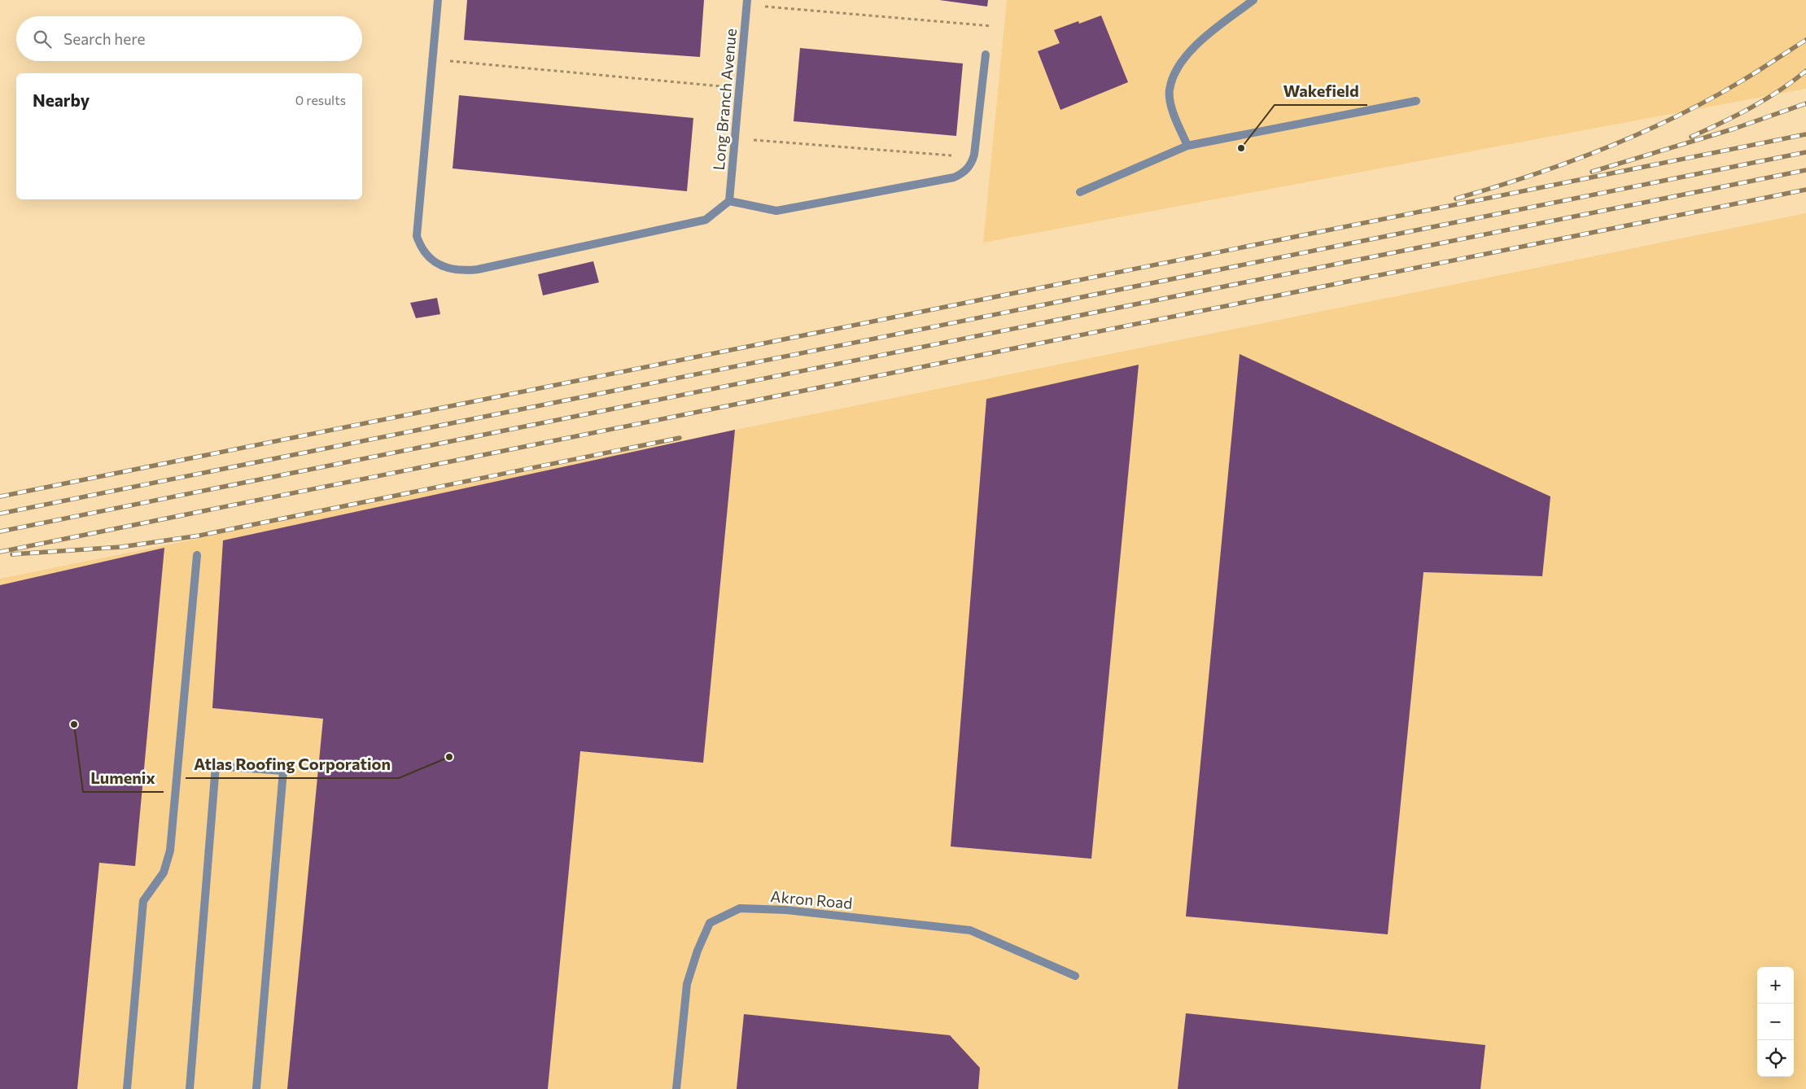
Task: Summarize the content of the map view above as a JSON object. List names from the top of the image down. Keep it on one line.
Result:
{"streets":{"street":["Long Branch Avenue","Akron Road"]},"places":["Wakefield","Lumenix","Atlas Roofing Corporation"],"page":{"search":"Search here","heading":["Nearby","0 results"],"map_buttons":["+","−"]}}
